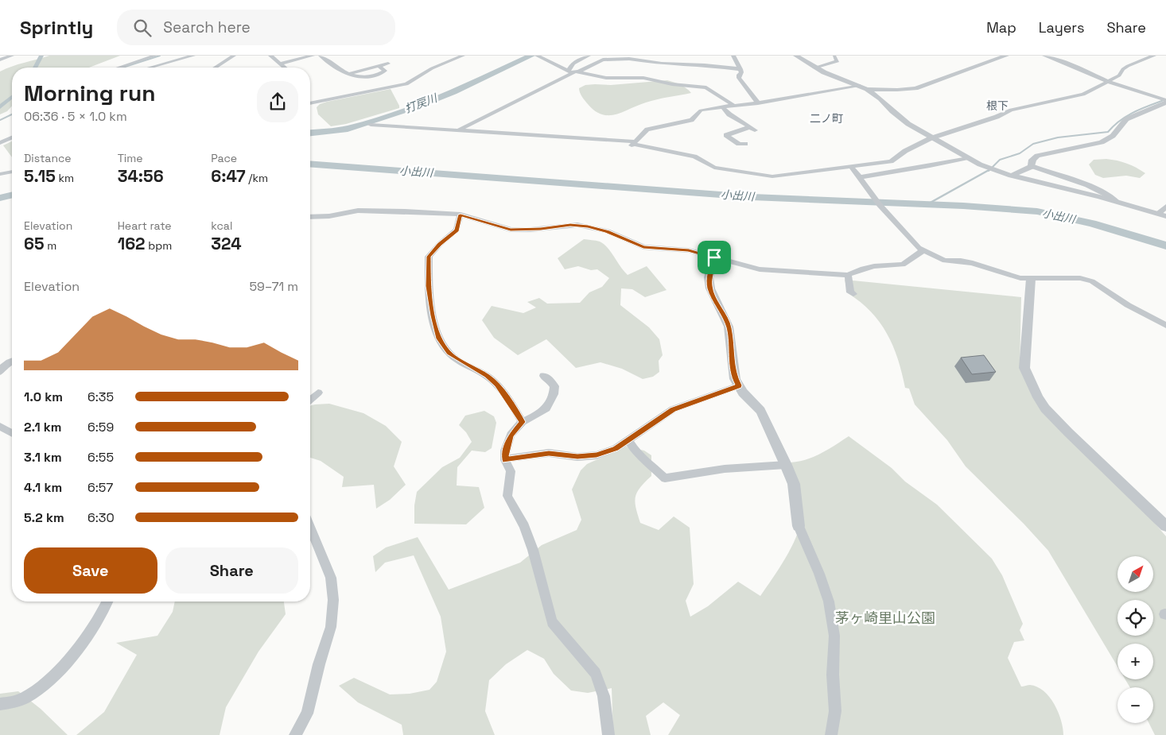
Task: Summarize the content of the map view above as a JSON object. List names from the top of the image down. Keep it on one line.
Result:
{"districts":["根下","二ノ町"],"water":["打戻川","小出川"],"parks":["茅ヶ崎里山公園"],"north":"top right","page":{"header":"Sprintly","search":"Search here","nav":["Map","Layers","Share"],"heading":["Morning run","06:36 · 5 × 1.0 km"],"stats":[["Distance","5.15 km"],["Time","34:56"],["Pace","6:47 /km"],["Elevation","65 m"],["Heart rate","162 bpm"],["kcal","324"]],"chart":["Elevation","59–71 m"],"list":[{"name":"1.0 km","note":"6:35"},{"name":"2.1 km","note":"6:59"},{"name":"3.1 km","note":"6:55"},{"name":"4.1 km","note":"6:57"},{"name":"5.2 km","note":"6:30"}],"buttons":["Save","Share"],"map_buttons":["+","−"]}}
